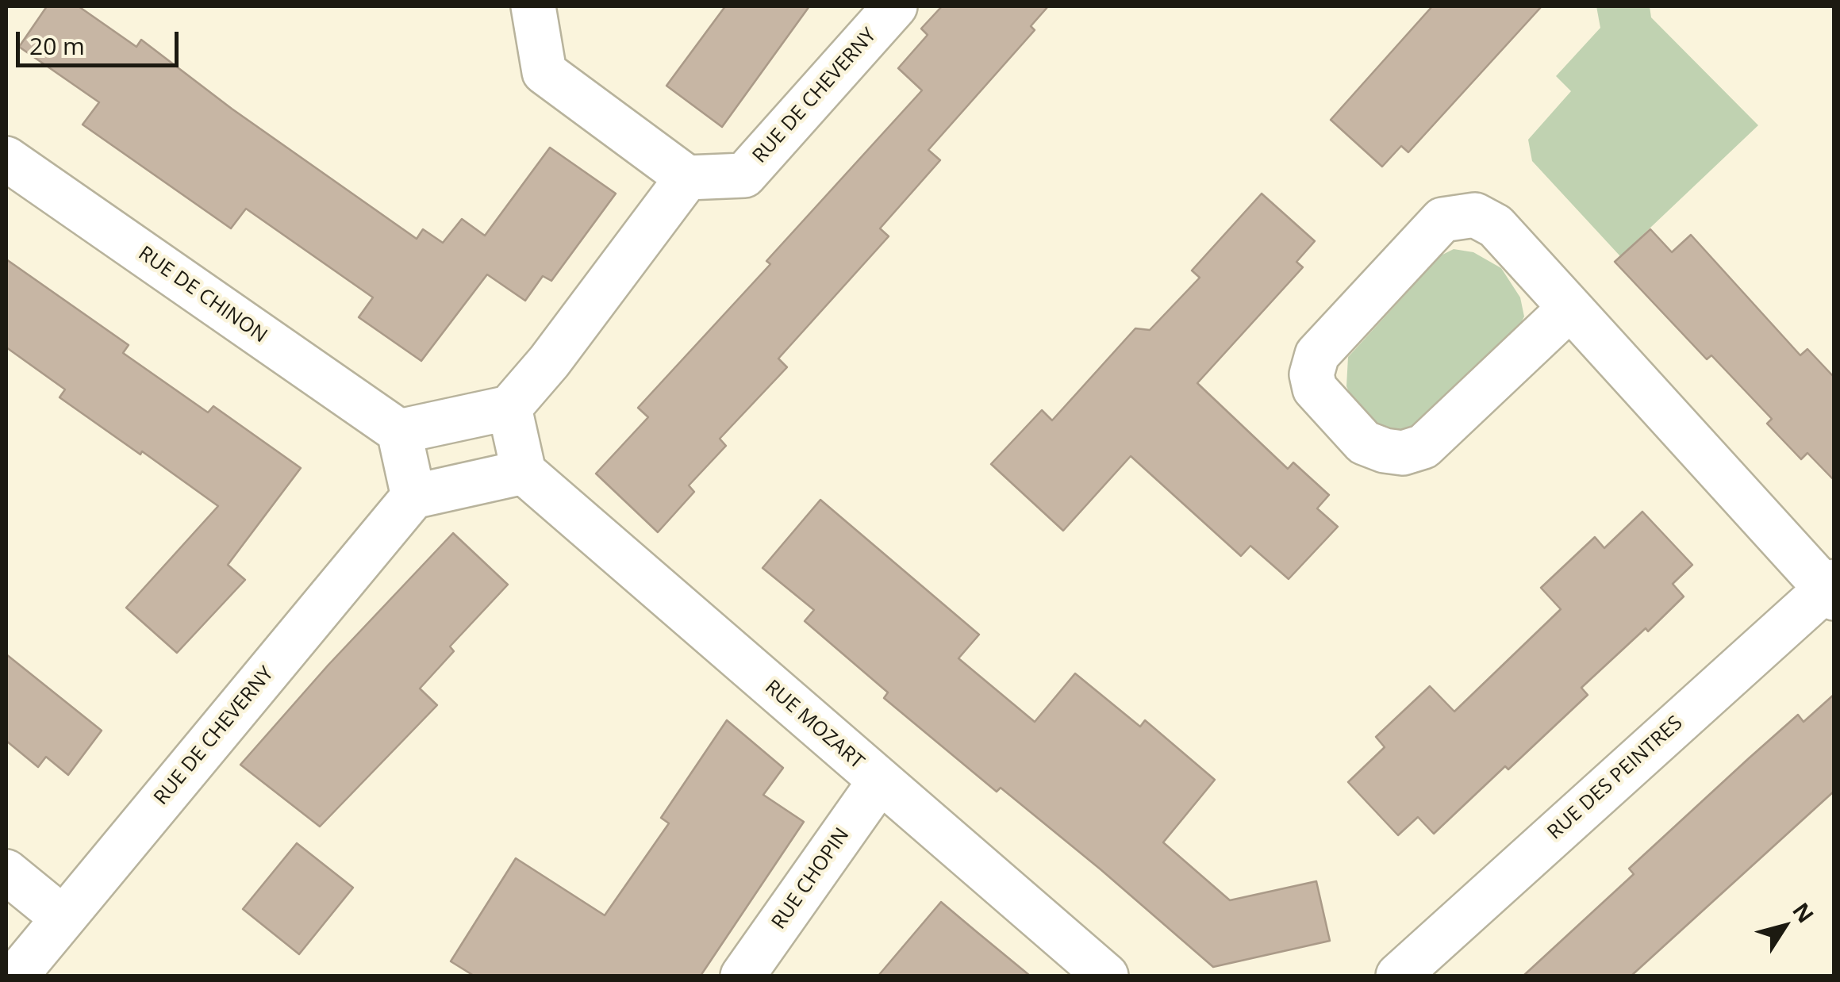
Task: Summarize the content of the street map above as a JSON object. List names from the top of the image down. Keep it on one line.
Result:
{"streets":{"street":["RUE DE CHEVERNY","RUE DE CHINON","RUE MOZART","RUE DES PEINTRES","RUE CHOPIN"]},"crossings":[["RUE MOZART","RUE CHOPIN"]],"scale_bar":"20 m","north":"top right"}
